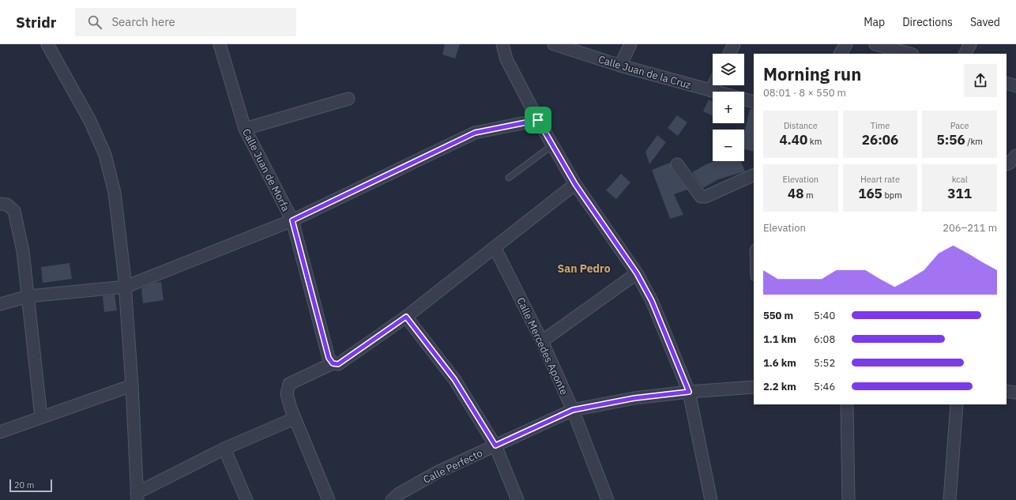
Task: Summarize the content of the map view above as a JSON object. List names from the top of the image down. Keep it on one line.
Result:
{"streets":{"street":["Calle Juan de la Cruz","Calle Juan de Morfa","Calle Mercedes Aponte","Calle Perfecto"]},"crossings":[["Calle Mercedes Aponte","Calle Perfecto"]],"districts":["San Pedro"],"scale_bar":"20 m","page":{"header":"Stridr","search":"Search here","nav":["Map","Directions","Saved"],"map_buttons":["+","−"],"heading":["Morning run","08:01 · 8 × 550 m"],"stats":[["Distance","4.40 km"],["Time","26:06"],["Pace","5:56 /km"],["Elevation","48 m"],["Heart rate","165 bpm"],["kcal","311"]],"chart":["Elevation","206–211 m"],"list":[{"name":"550 m","note":"5:40"},{"name":"1.1 km","note":"6:08"},{"name":"1.6 km","note":"5:52"},{"name":"2.2 km","note":"5:46"}],"scale":"20 m"}}
